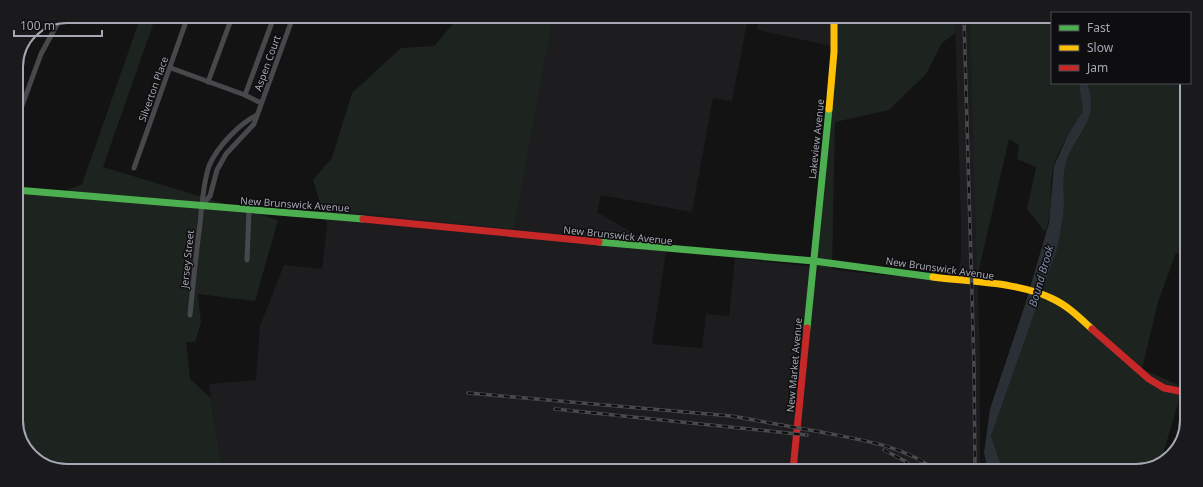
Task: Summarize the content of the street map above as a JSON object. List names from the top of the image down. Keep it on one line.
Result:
{"streets":{"street":["Aspen Court","Silverton Place","Lakeview Avenue","New Brunswick Avenue","Jersey Street","New Market Avenue"]},"crossings":[["Aspen Court","New Brunswick Avenue"],["Aspen Court","Jersey Street"],["Lakeview Avenue","New Brunswick Avenue"],["Lakeview Avenue","New Market Avenue"],["New Brunswick Avenue","Jersey Street"],["New Brunswick Avenue","New Market Avenue"]],"water":["Bound Brook"],"legend":["Fast","Slow","Jam"],"scale_bar":"100 m"}
